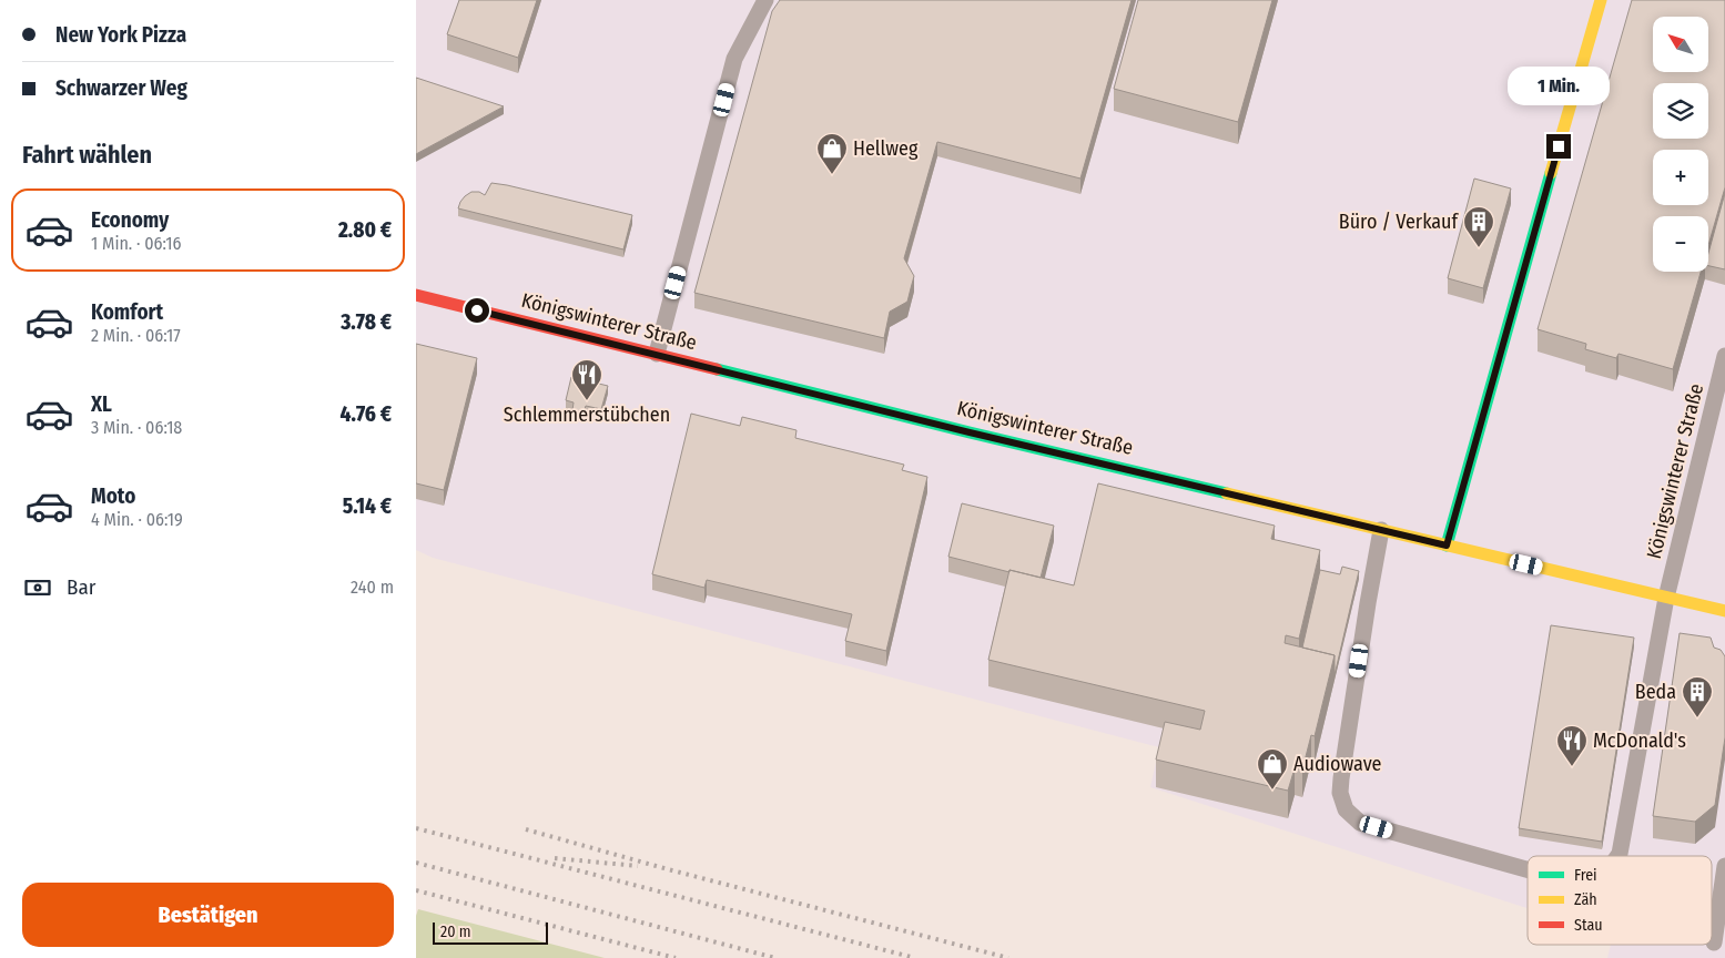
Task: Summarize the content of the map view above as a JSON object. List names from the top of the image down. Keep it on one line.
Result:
{"streets":{"main road":["Königswinterer Straße"]},"places":{"shop":["Hellweg","Audiowave"],"building":["Büro / Verkauf","Beda"],"restaurant":["Schlemmerstübchen","McDonald's"]},"legend":["Frei","Zäh","Stau"],"scale_bar":"20 m","north":"top left","page":{"banner":["New York Pizza","Schwarzer Weg"],"map_buttons":["+","−"],"bubble":"1 Min.","heading":"Fahrt wählen","list":[{"name":"Economy","note":"1 Min. · 06:16","value":"2.80 €"},{"name":"Komfort","note":"2 Min. · 06:17","value":"3.78 €"},{"name":"XL","note":"3 Min. · 06:18","value":"4.76 €"},{"name":"Moto","note":"4 Min. · 06:19","value":"5.14 €"}],"pay":["Bar","240 m"],"buttons":"Bestätigen","scale":"20 m"}}
